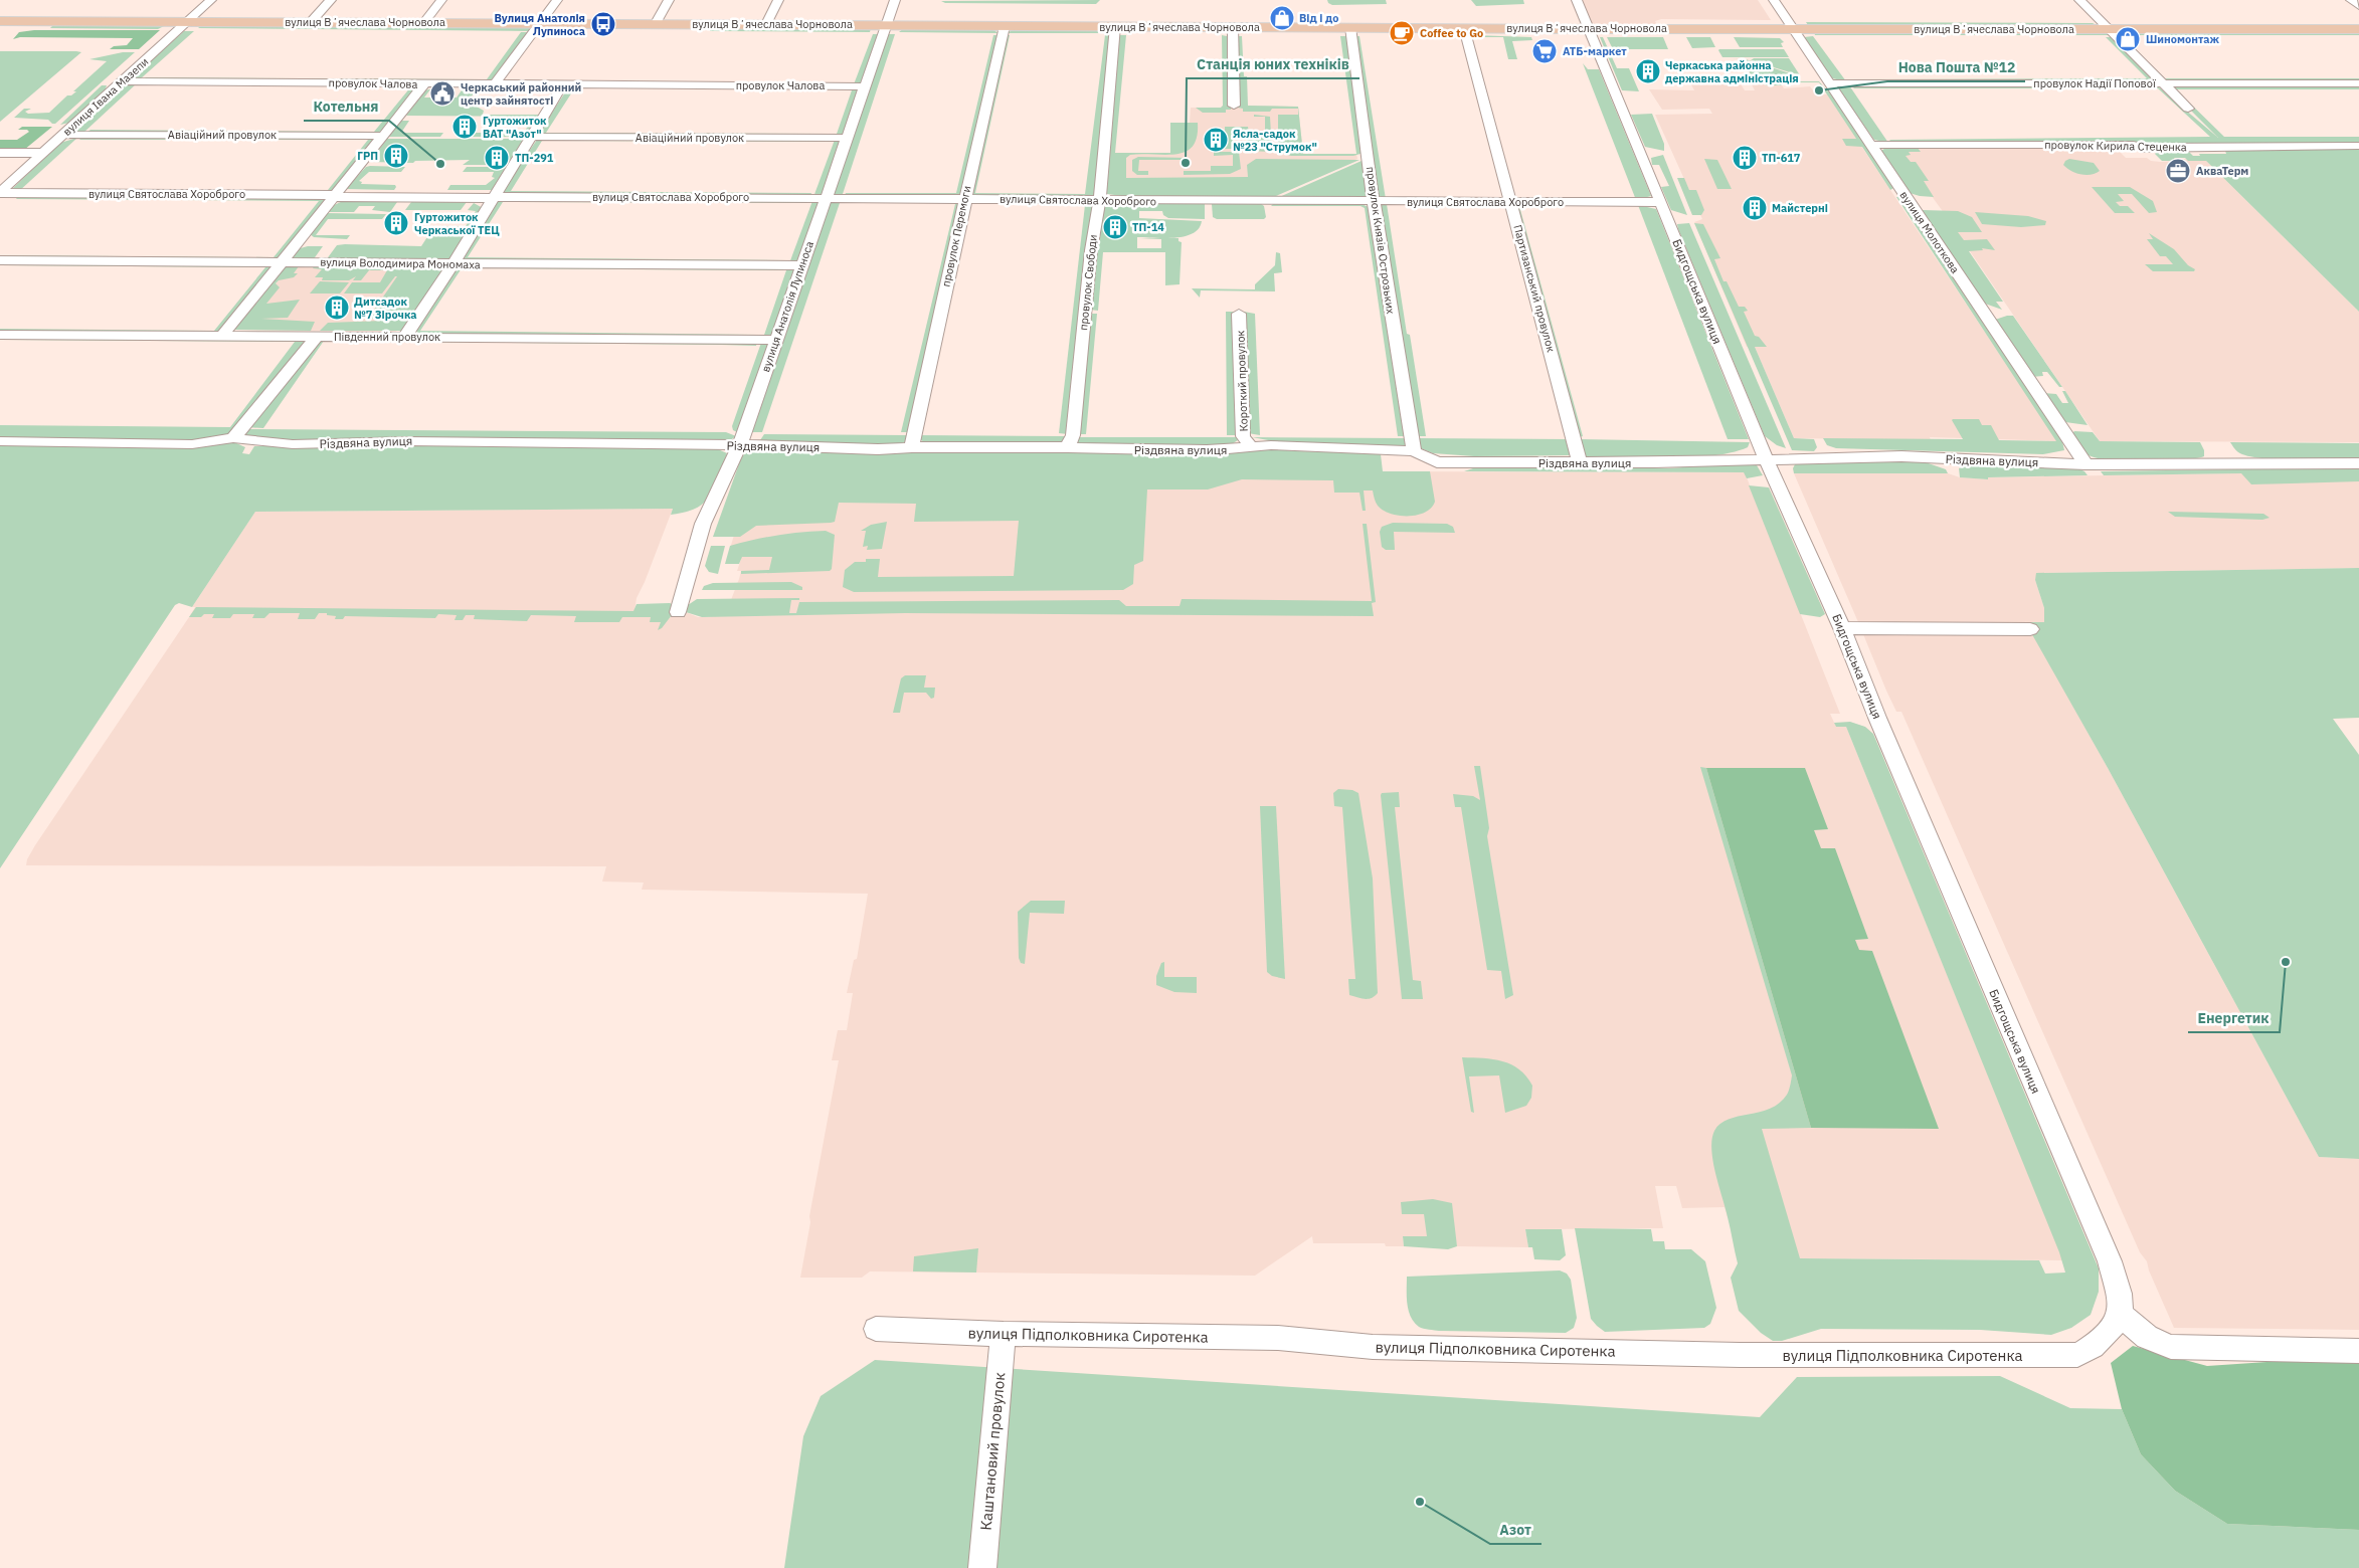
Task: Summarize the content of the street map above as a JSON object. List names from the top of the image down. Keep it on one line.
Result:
{"streets":{"main road":["вулиця Вʼячеслава Чорновола"],"street":["провулок Чалова","провулок Надії Попової","вулиця Івана Мазепи","Авіаційний провулок","провулок Кирила Стеценка","вулиця Святослава Хороброго","вулиця Молоткова","провулок Перемоги","провулок Князів Острозьких","вулиця Володимира Мономаха","провулок Свободи","Партизанський провулок","Бидгощська вулиця","вулиця Анатолія Лупиноса","Південний провулок","Короткий провулок","Різдвяна вулиця","вулиця Підполковника Сиротенка","Каштановий провулок"]},"crossings":[["вулиця Вʼячеслава Чорновола","вулиця Івана Мазепи"],["вулиця Вʼячеслава Чорновола","вулиця Молоткова"],["вулиця Вʼячеслава Чорновола","провулок Перемоги"],["вулиця Вʼячеслава Чорновола","провулок Князів Острозьких"],["вулиця Вʼячеслава Чорновола","провулок Свободи"],["вулиця Вʼячеслава Чорновола","Партизанський провулок"],["вулиця Вʼячеслава Чорновола","Бидгощська вулиця"],["вулиця Вʼячеслава Чорновола","вулиця Анатолія Лупиноса"],["провулок Чалова","вулиця Івана Мазепи"],["провулок Чалова","вулиця Анатолія Лупиноса"],["провулок Надії Попової","вулиця Молоткова"],["вулиця Івана Мазепи","Авіаційний провулок"],["вулиця Івана Мазепи","вулиця Святослава Хороброго"],["Авіаційний провулок","вулиця Анатолія Лупиноса"],["провулок Кирила Стеценка","вулиця Молоткова"],["вулиця Святослава Хороброго","провулок Перемоги"],["вулиця Святослава Хороброго","провулок Князів Острозьких"],["вулиця Святослава Хороброго","провулок Свободи"],["вулиця Святослава Хороброго","Партизанський провулок"],["вулиця Святослава Хороброго","Бидгощська вулиця"],["вулиця Святослава Хороброго","вулиця Анатолія Лупиноса"],["вулиця Молоткова","Різдвяна вулиця"],["провулок Перемоги","Різдвяна вулиця"],["провулок Князів Острозьких","Різдвяна вулиця"],["вулиця Володимира Мономаха","вулиця Анатолія Лупиноса"],["провулок Свободи","Різдвяна вулиця"],["Партизанський провулок","Різдвяна вулиця"],["Бидгощська вулиця","Різдвяна вулиця"],["Бидгощська вулиця","вулиця Підполковника Сиротенка"],["вулиця Анатолія Лупиноса","Південний провулок"],["вулиця Анатолія Лупиноса","Різдвяна вулиця"],["Короткий провулок","Різдвяна вулиця"],["вулиця Підполковника Сиротенка","Каштановий провулок"]],"places":{"shop":["Від і до","Шиномонтаж"],"bus stop":["Вулиця Анатолія Лупиноса"],"cafe":["Coffee to Go"],"supermarket":["АТБ-маркет"],"building":["Черкаська районна державна адміністрація","Гуртожиток ВАТ \"Азот\"","Ясла-садок №23 \"Струмок\"","ГРП","ТП-291","ТП-617","Майстерні","Гуртожиток Черкаської ТЕЦ","ТП-14","Дитсадок №7 Зірочка"],"other":["Нова Пошта №12","Станція юних техніків","Котельня","Енергетик","Азот"],"public building":["Черкаський районний центр зайнятості"],"office":["АкваТерм"]}}
